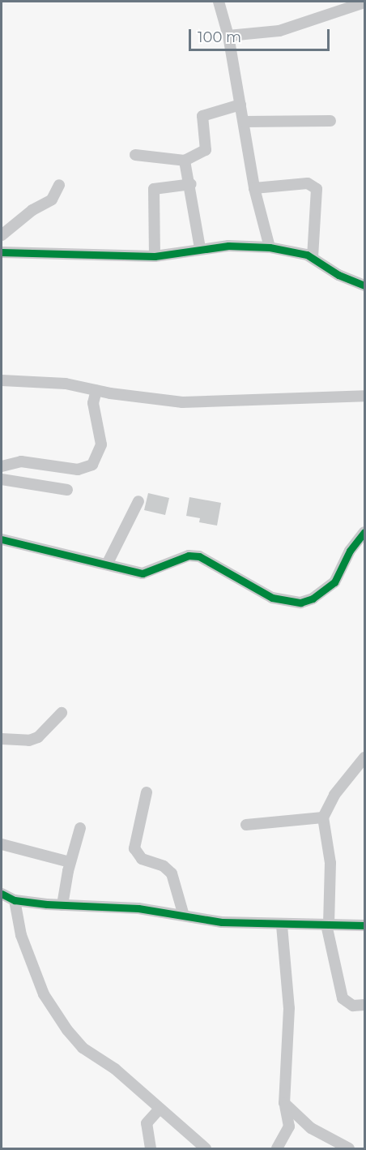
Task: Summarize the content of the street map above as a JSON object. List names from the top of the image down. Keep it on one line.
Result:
{"scale_bar":"100 m"}
